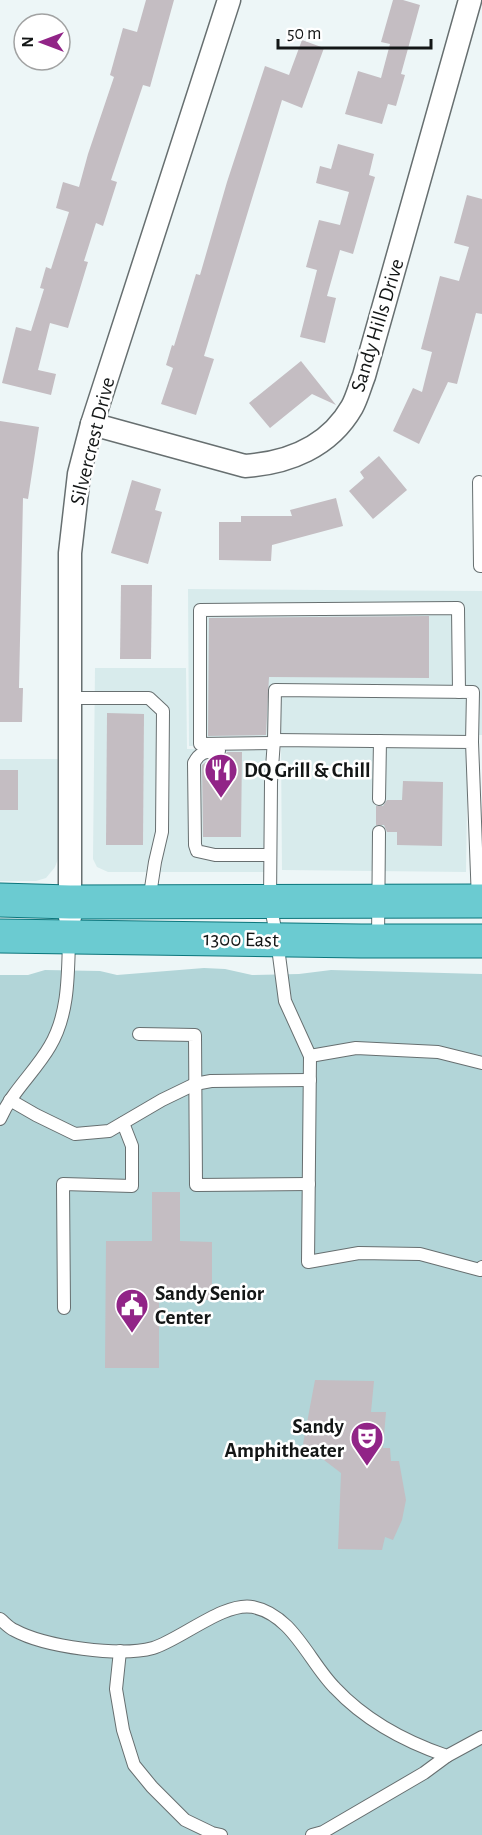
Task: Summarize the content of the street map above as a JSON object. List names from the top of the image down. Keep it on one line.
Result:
{"streets":{"main road":["1300 East"],"street":["Sandy Hills Drive","Silvercrest Drive"]},"crossings":[["Sandy Hills Drive","Silvercrest Drive"],["Silvercrest Drive","1300 East"]],"places":{"restaurant":["DQ Grill & Chill"],"public building":["Sandy Senior Center"],"theatre":["Sandy Amphitheater"]},"scale_bar":"50 m","north":"left"}
